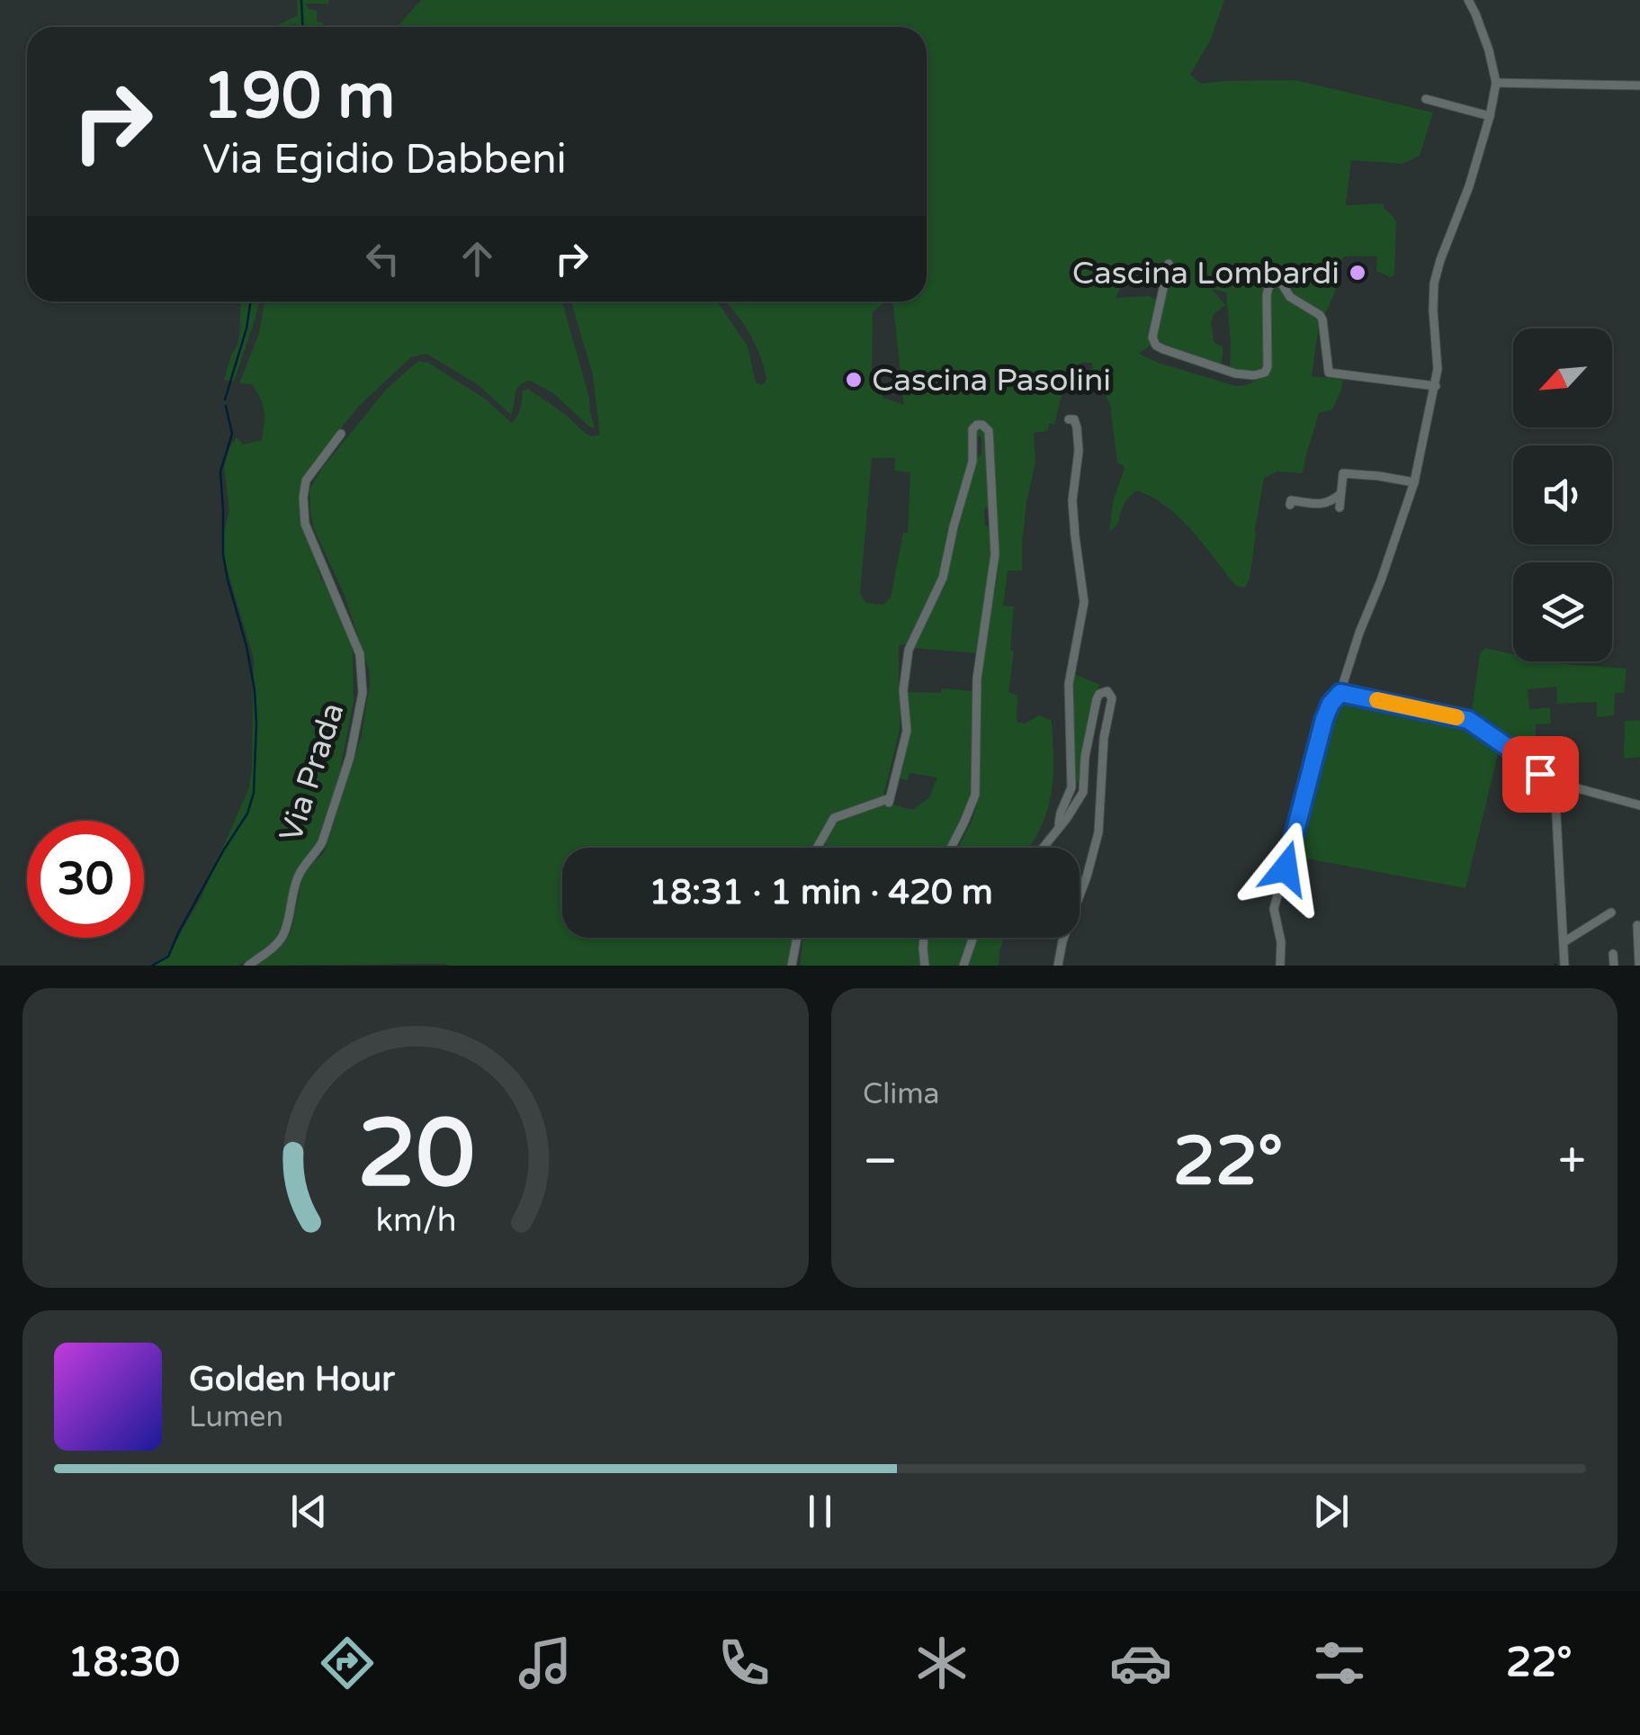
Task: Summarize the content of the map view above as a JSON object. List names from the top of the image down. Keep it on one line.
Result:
{"streets":{"street":["Via Prada"]},"places":["Cascina Lombardi","Cascina Pasolini"],"north":"bottom left","page":{"turn":["190 m","Via Egidio Dabbeni"],"limit":"30","trip":"18:31 · 1 min · 420 m","tile":"Clima","heat":["−","22°","+"],"song":["Golden Hour","Lumen"],"tabs":["18:30","22°"],"gauge":["20","km/h"]}}
